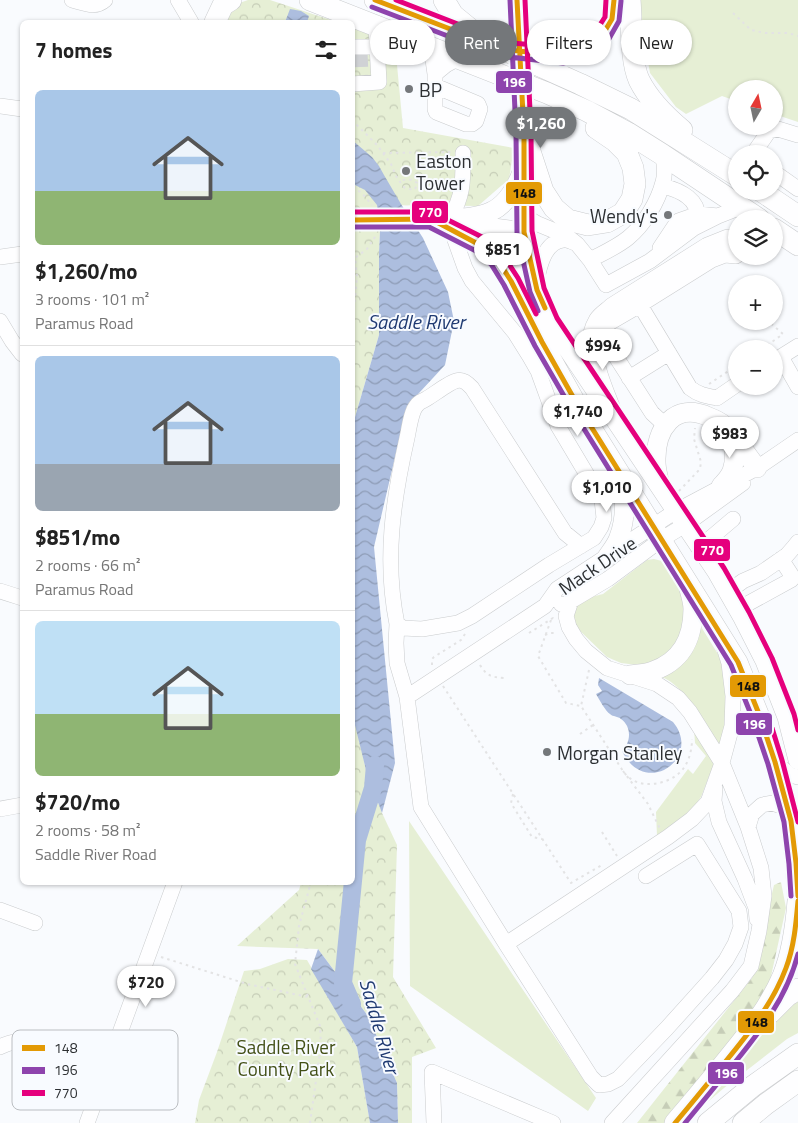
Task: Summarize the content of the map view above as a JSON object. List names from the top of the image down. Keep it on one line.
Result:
{"streets":{"street":["Mack Drive"]},"water":["Saddle River"],"parks":["Saddle River County Park"],"places":["BP","Easton Tower","Wendy's","Morgan Stanley"],"lines":["transit line 148","transit line 196","transit line 770"],"legend":["148","196","770"],"north":"top","page":{"chip":["Buy","Rent","Filters","New"],"heading":"7 homes","map_buttons":["+","−"],"list":[{"name":"$1,260/mo","note":"3 rooms · 101 m² · Paramus Road"},{"name":"$851/mo","note":"2 rooms · 66 m² · Paramus Road"},{"name":"$720/mo","note":"2 rooms · 58 m² · Saddle River Road"}],"price":["$1,260","$851","$994","$1,740","$983","$1,010","$720"]}}
